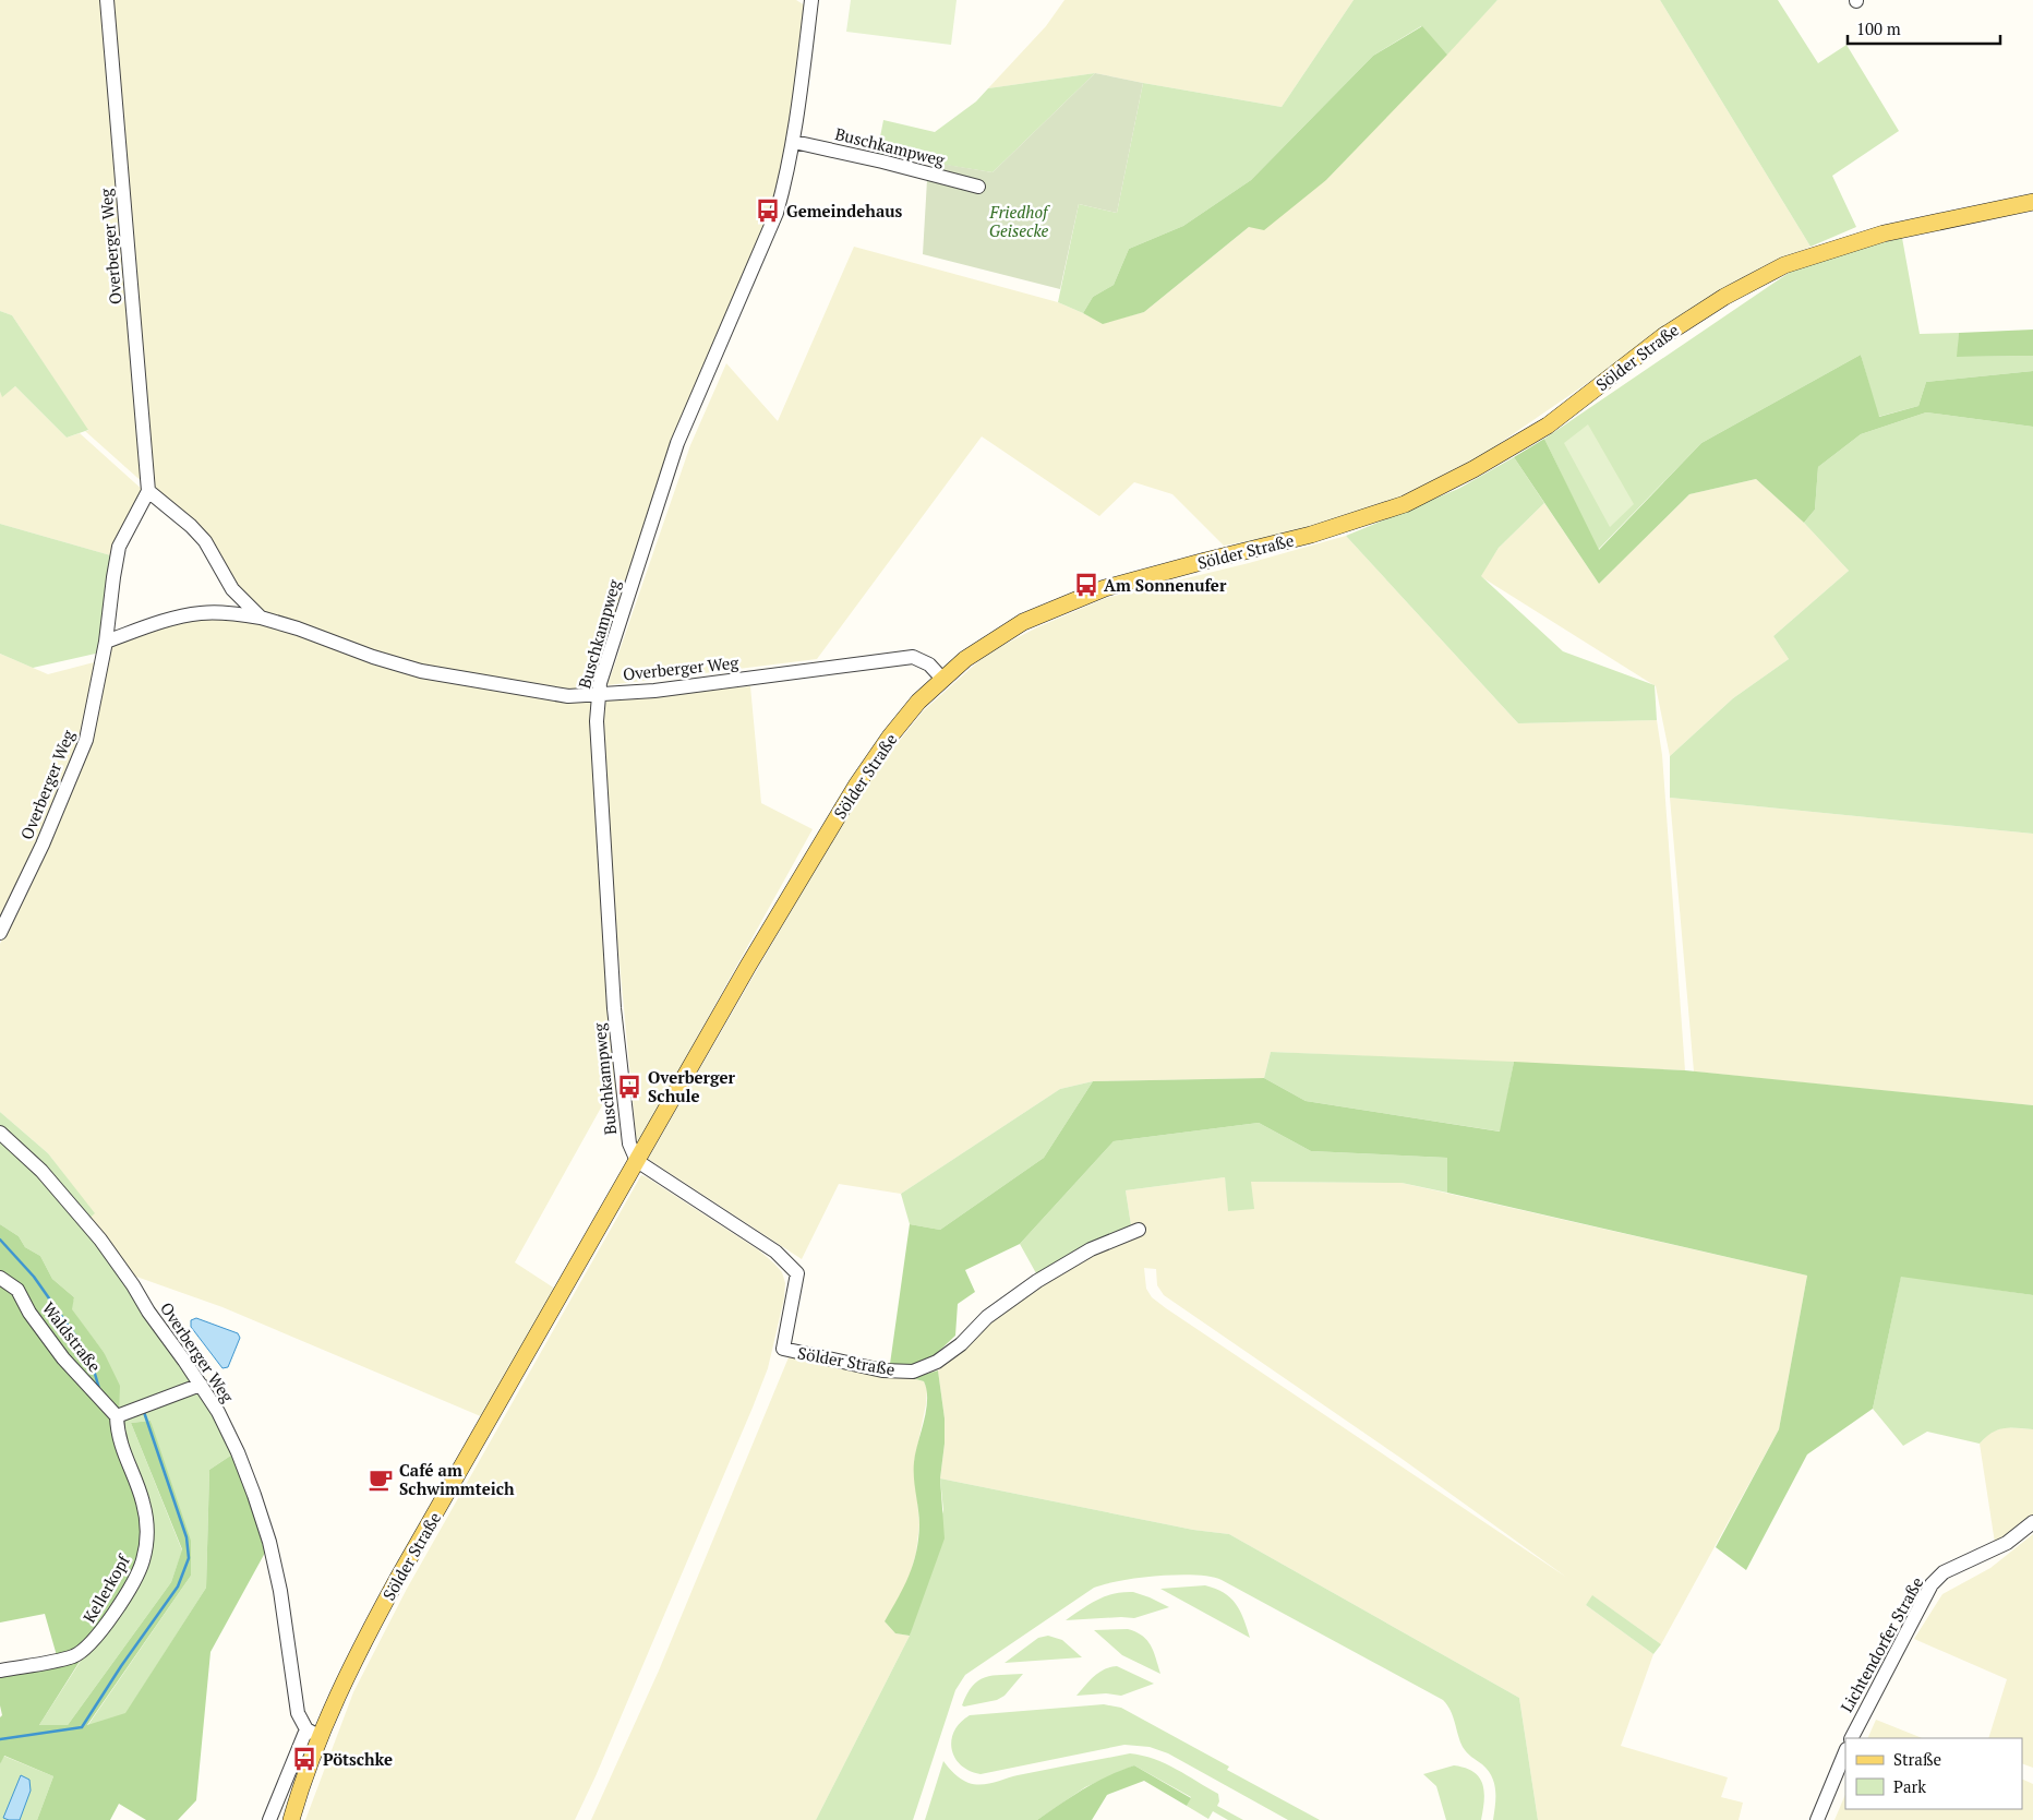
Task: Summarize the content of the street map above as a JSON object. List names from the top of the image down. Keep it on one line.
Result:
{"streets":{"main road":["Sölder Straße"],"street":["Buschkampweg","Overberger Weg","Waldstraße","Kellerkopf","Lichtendorfer Straße"]},"crossings":[["Buschkampweg","Overberger Weg"],["Buschkampweg","Sölder Straße"],["Overberger Weg","Sölder Straße"],["Waldstraße","Kellerkopf"]],"parks":["Friedhof Geisecke"],"places":{"bus stop":["Gemeindehaus","Am Sonnenufer","Overberger Schule","Pötschke"],"cafe":["Café am Schwimmteich"]},"legend":["Straße","Park"],"scale_bar":"100 m"}
